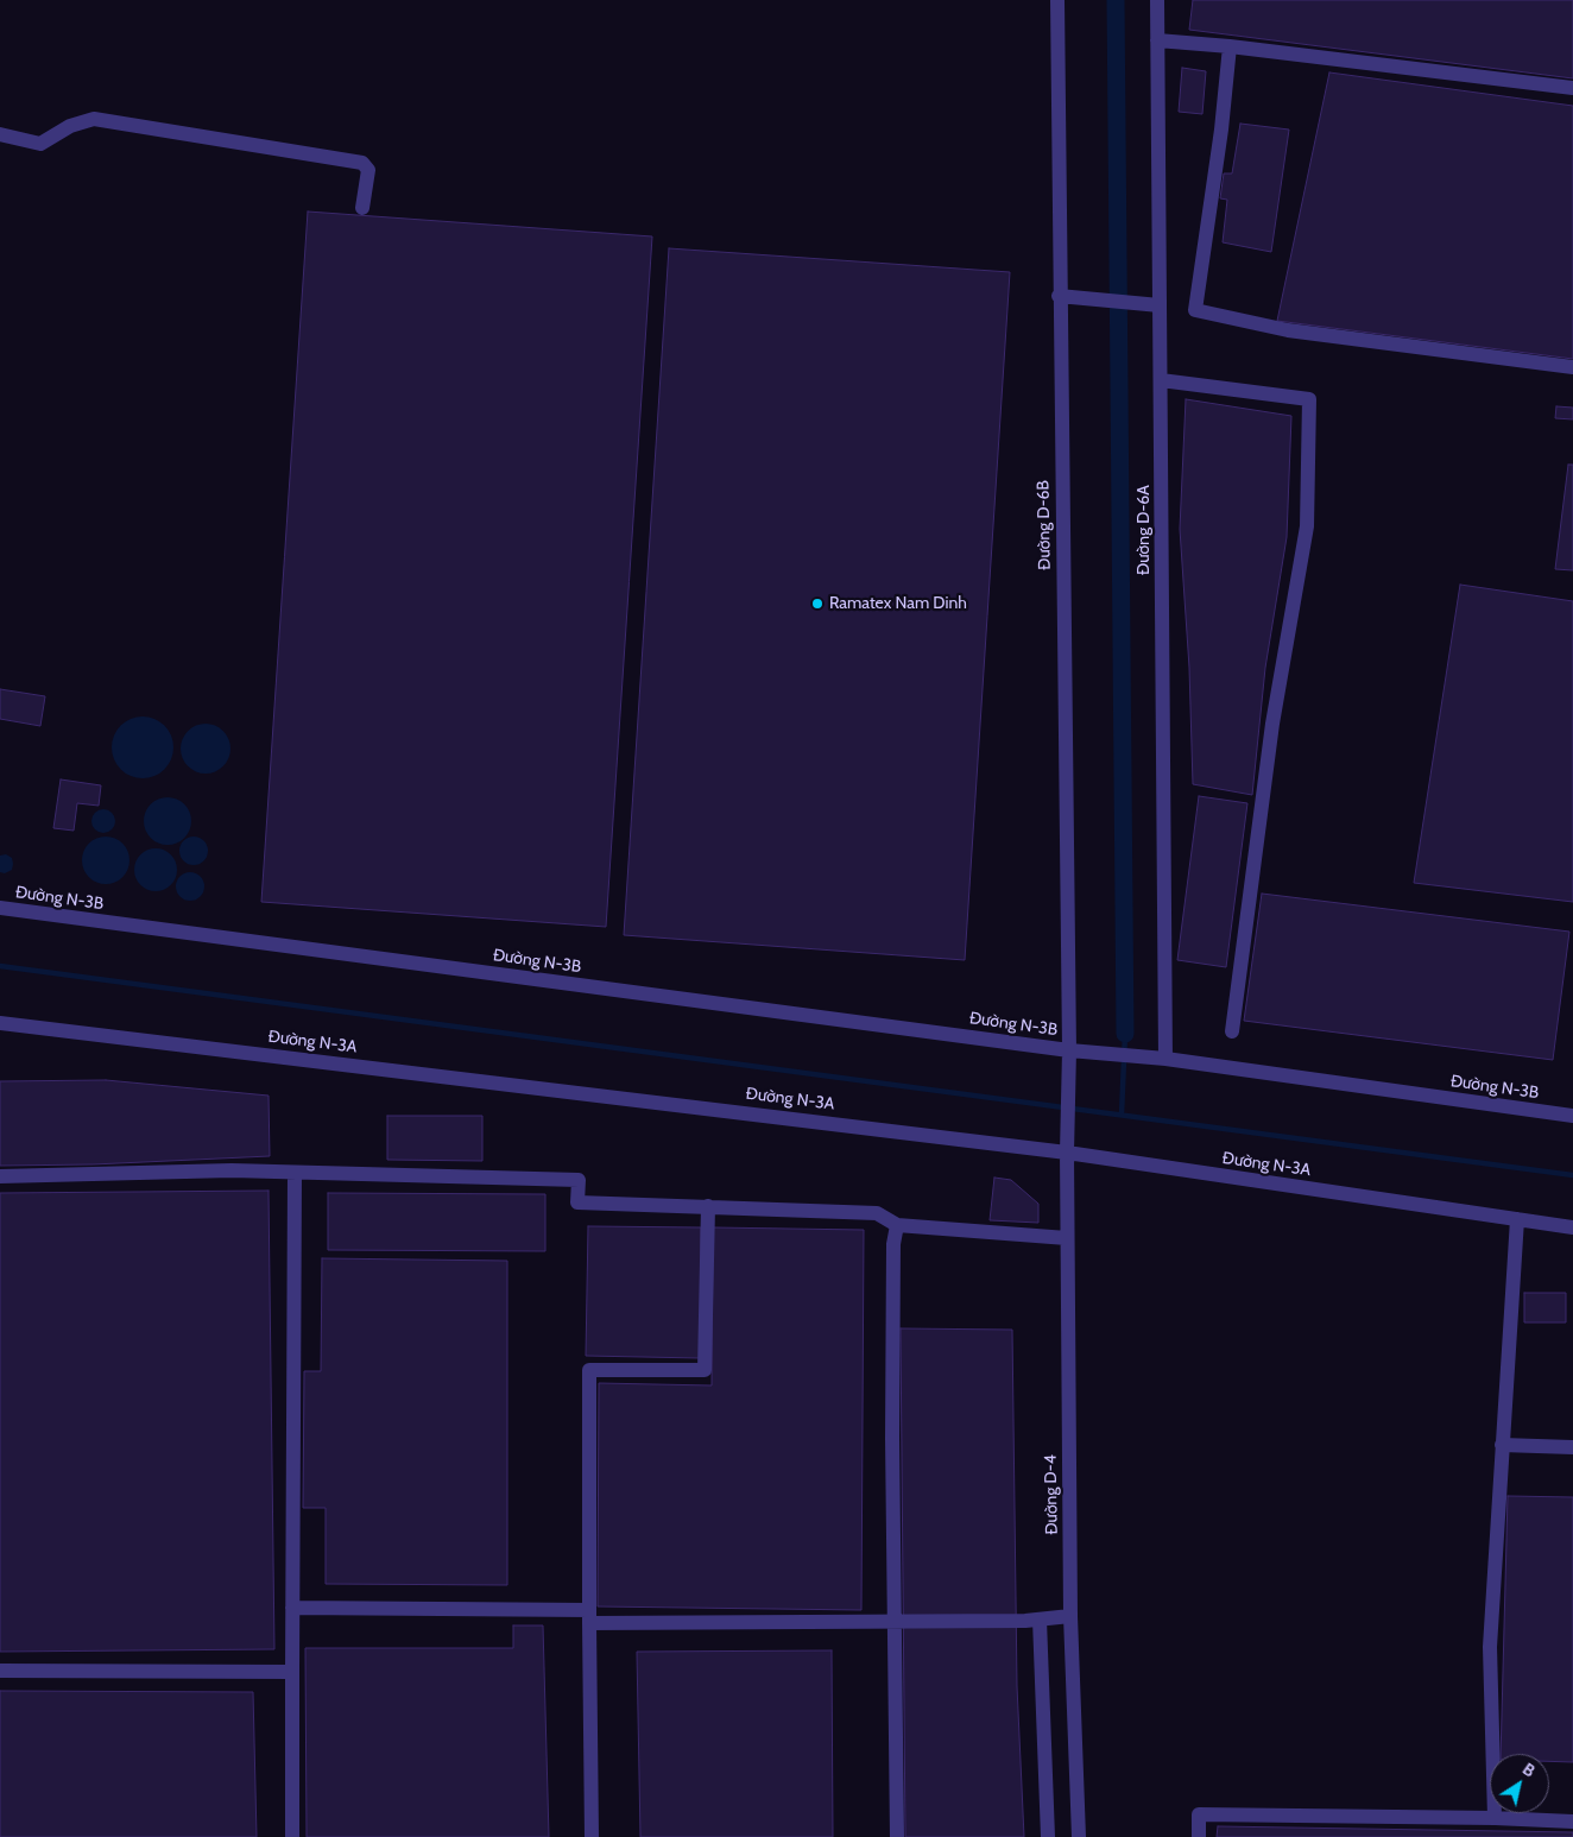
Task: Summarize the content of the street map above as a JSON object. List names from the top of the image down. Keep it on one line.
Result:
{"streets":{"street":["Đường D-6B","Đường D-6A","Đường N-3B","Đường N-3A","Đường D-4"]},"crossings":[["Đường D-6B","Đường N-3B"],["Đường D-6B","Đường D-4"],["Đường D-6A","Đường N-3B"],["Đường N-3A","Đường D-4"]],"places":["Ramatex Nam Dinh"],"north":"top right"}
